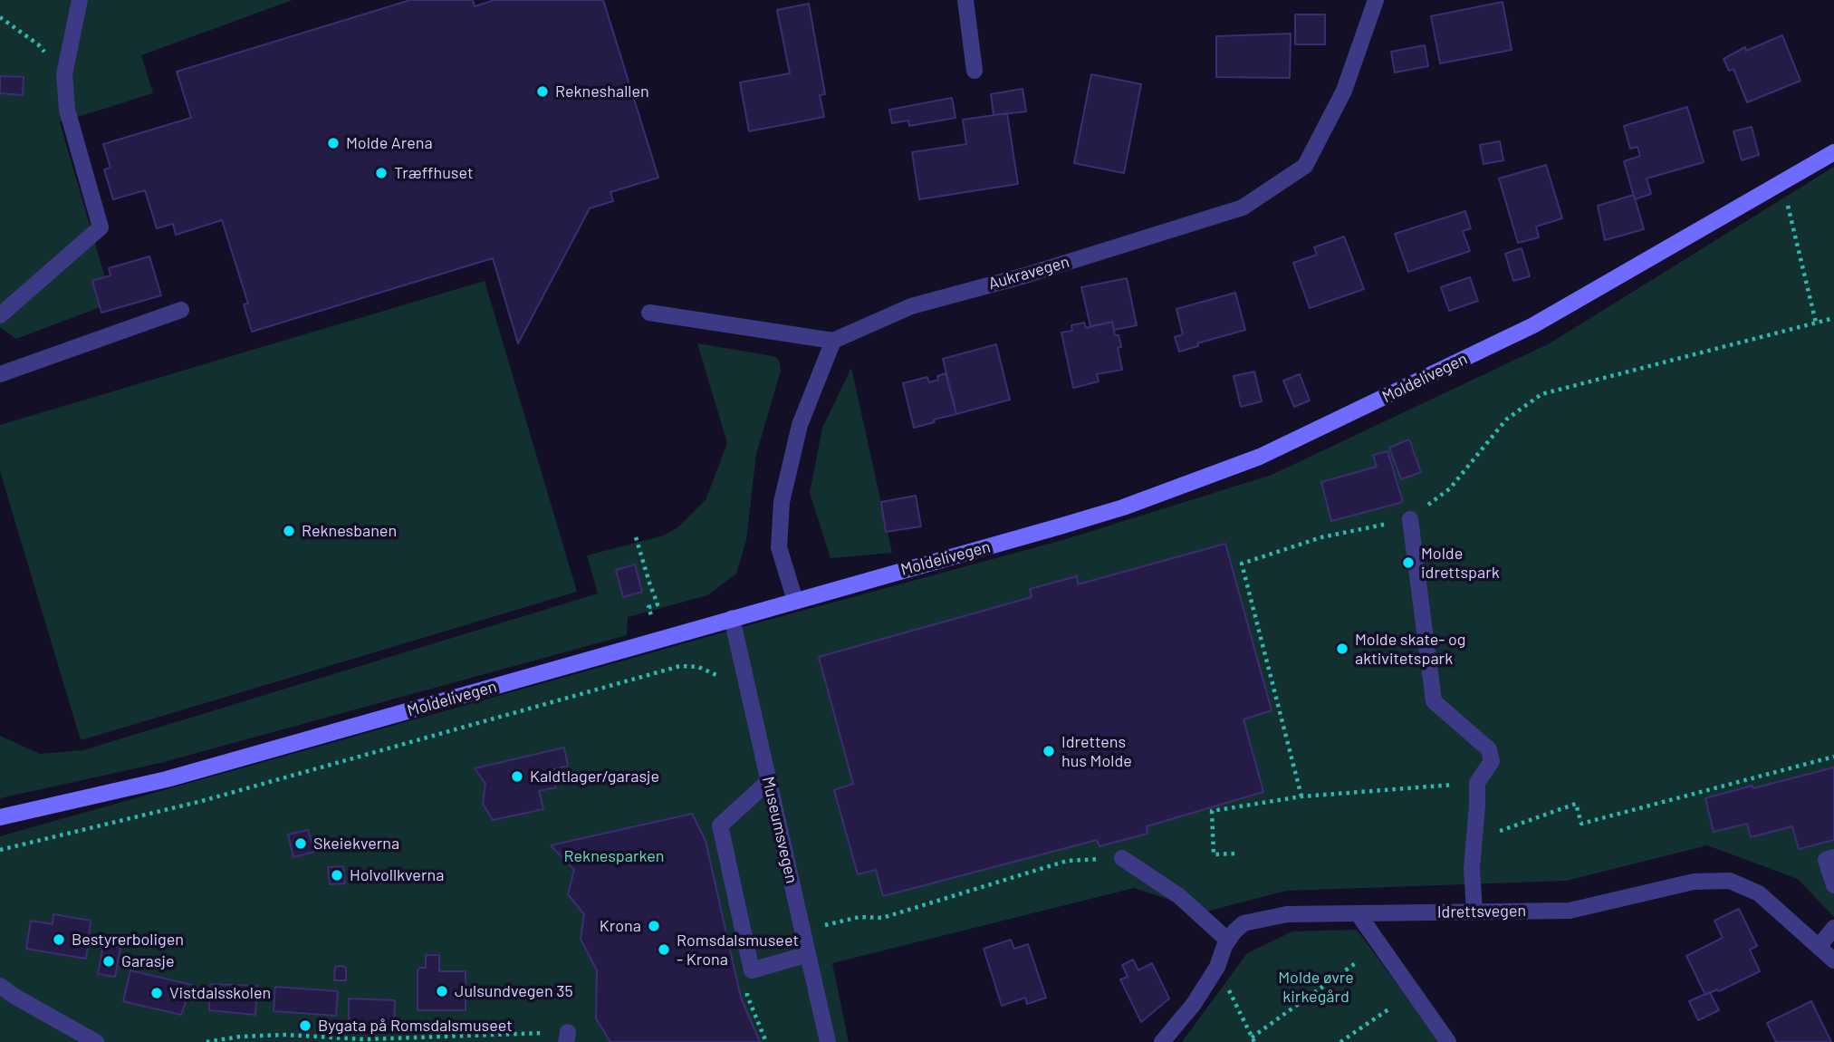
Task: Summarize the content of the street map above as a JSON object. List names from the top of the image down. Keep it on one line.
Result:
{"streets":{"main road":["Moldelivegen"],"street":["Aukravegen","Museumsvegen","Idrettsvegen"]},"crossings":[["Moldelivegen","Museumsvegen"]],"parks":["Reknesparken","Molde øvre kirkegård"],"places":["Rekneshallen","Molde Arena","Træffhuset","Reknesbanen","Molde idrettspark","Molde skate- og aktivitetspark","Idrettens hus Molde","Kaldtlager/garasje","Skeiekverna","Holvollkverna","Krona","Bestyrerboligen","Romsdalsmuseet - Krona","Garasje","Julsundvegen 35","Vistdalsskolen","Bygata på Romsdalsmuseet"]}
